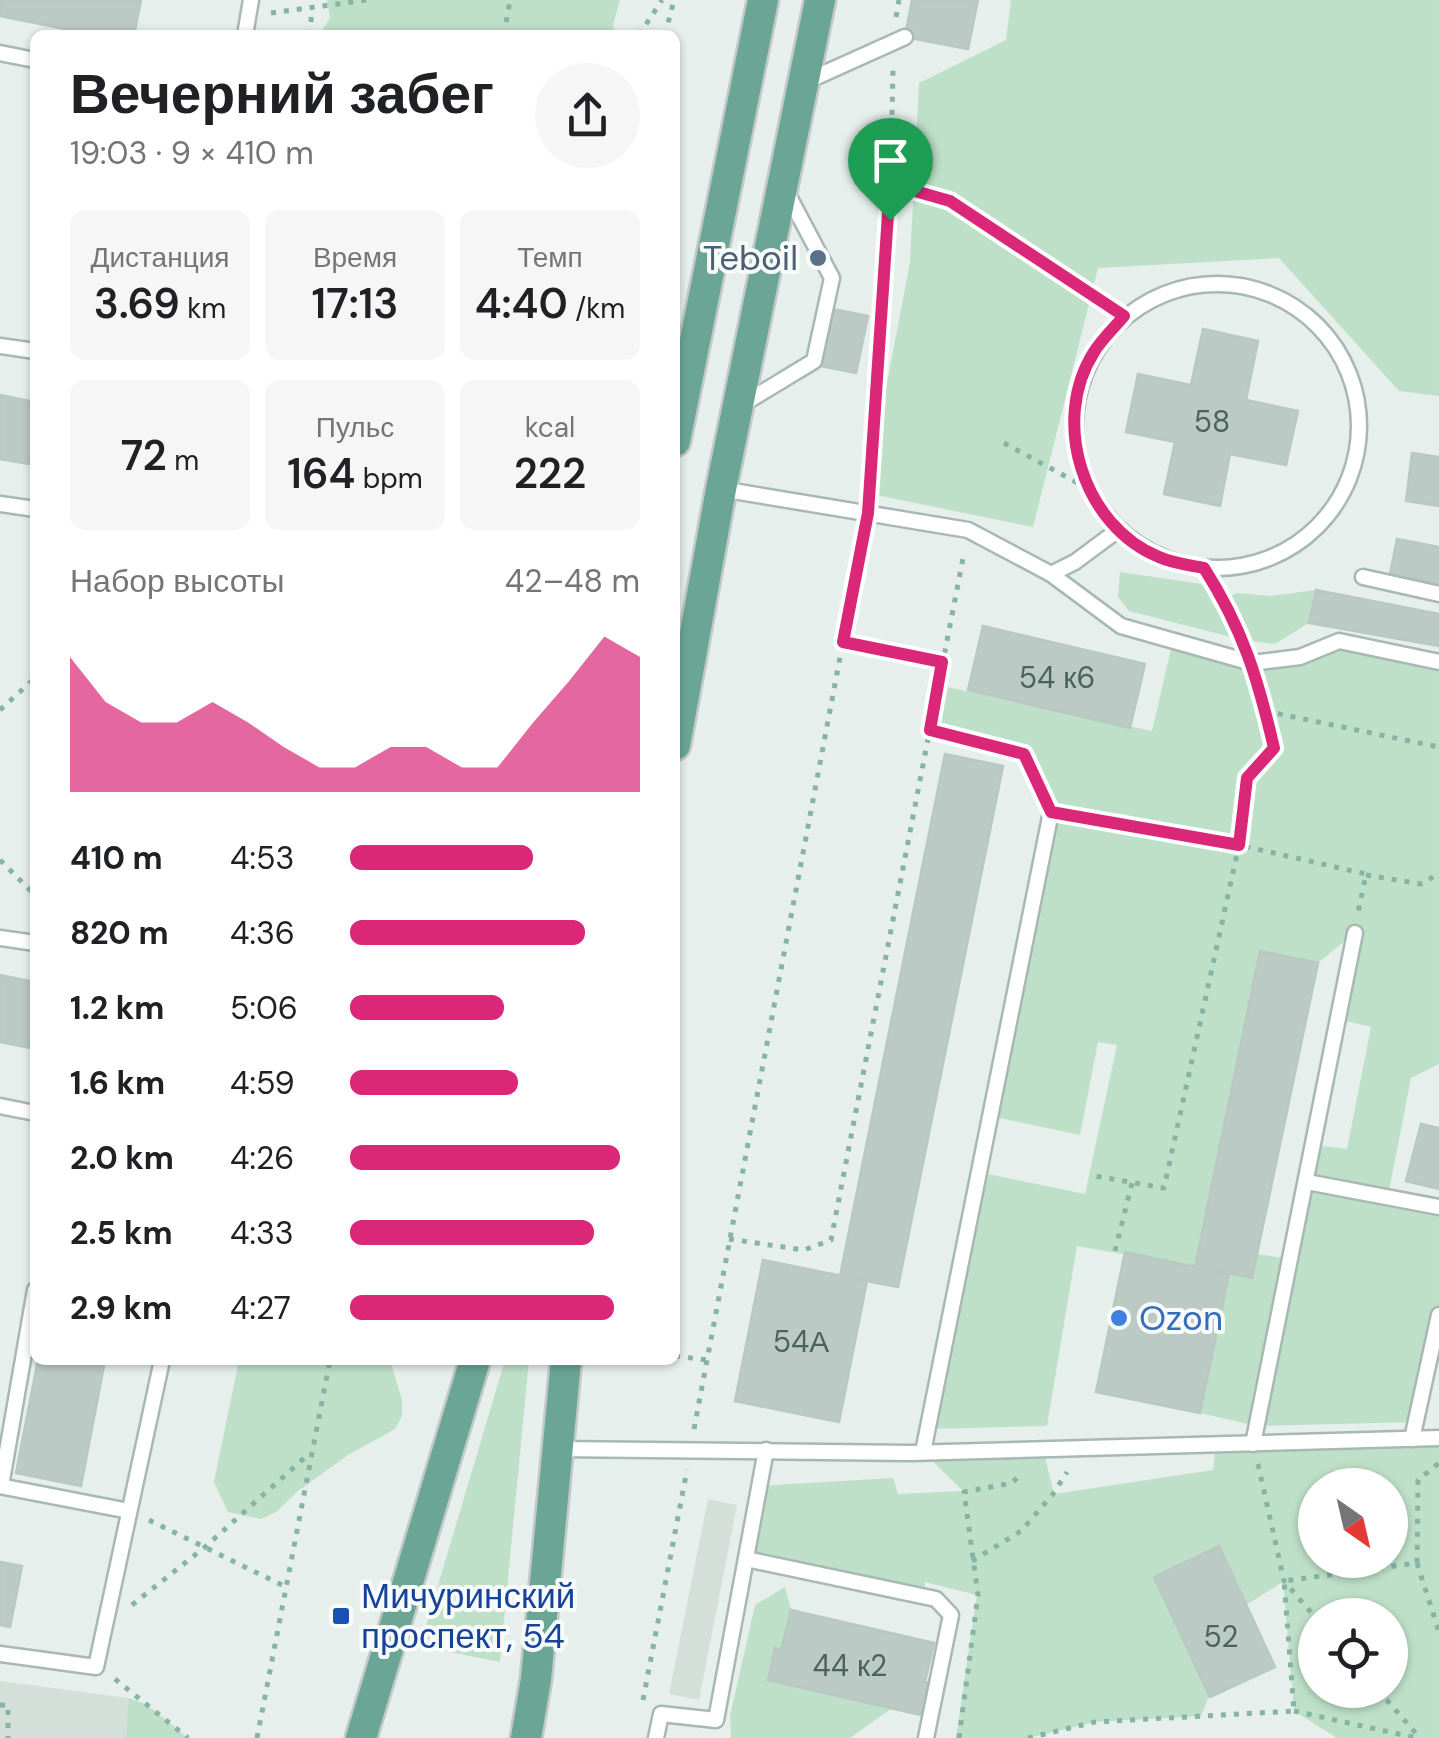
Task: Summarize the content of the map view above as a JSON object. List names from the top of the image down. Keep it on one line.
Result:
{"places":{"other":["Teboil","Ozon"],"transit":["Мичуринский проспект, 54"]},"house_numbers":["58","54 к6","54А","52","44 к2"],"north":"bottom right","page":{"heading":["Вечерний забег","19:03 · 9 × 410 m"],"stats":[["Дистанция","3.69 km"],["Время","17:13"],["Темп","4:40 /km"],["72 m"],["Пульс","164 bpm"],["kcal","222"]],"chart":["Набор высоты","42–48 m"],"list":[{"name":"410 m","note":"4:53"},{"name":"820 m","note":"4:36"},{"name":"1.2 km","note":"5:06"},{"name":"1.6 km","note":"4:59"},{"name":"2.0 km","note":"4:26"},{"name":"2.5 km","note":"4:33"},{"name":"2.9 km","note":"4:27"}]}}
